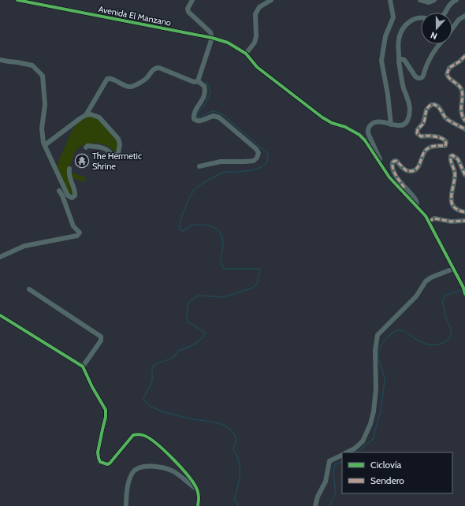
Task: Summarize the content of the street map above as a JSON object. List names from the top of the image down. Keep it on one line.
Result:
{"streets":{"street":["Avenida El Manzano"]},"places":{"temple":["The Hermetic Shrine"]},"legend":["Ciclovía","Sendero"],"north":"bottom"}
